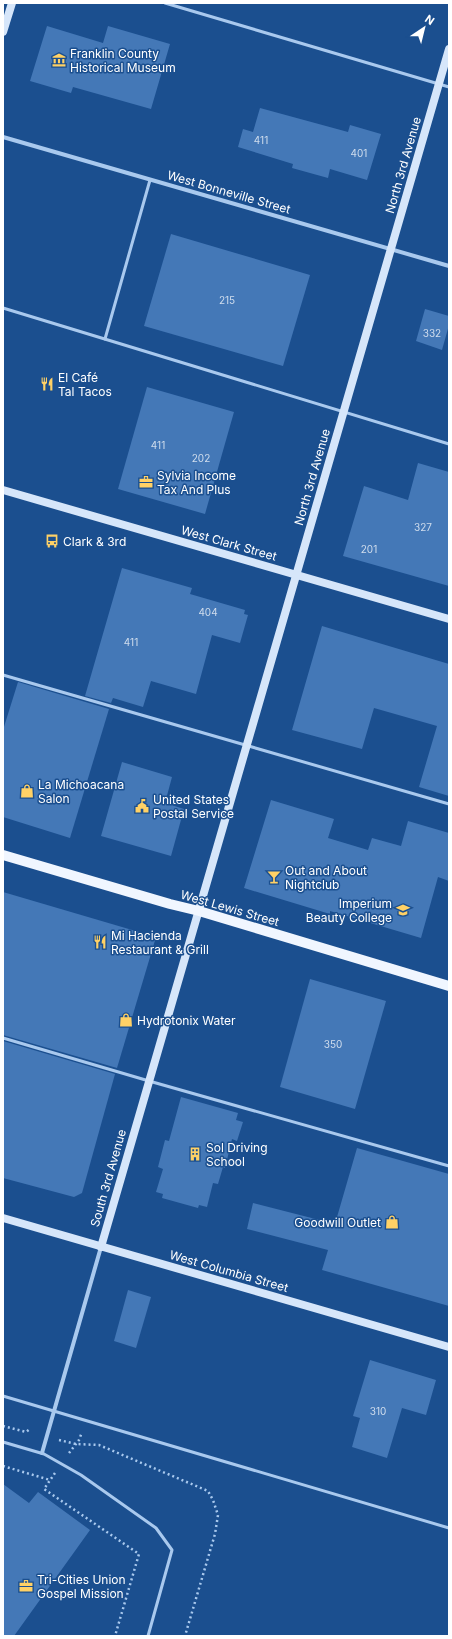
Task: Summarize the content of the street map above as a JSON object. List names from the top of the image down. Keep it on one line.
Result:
{"streets":{"main road":["West Lewis Street"],"street":["North 3rd Avenue","West Bonneville Street","West Clark Street","South 3rd Avenue","West Columbia Street"]},"crossings":[["North 3rd Avenue","West Bonneville Street"],["North 3rd Avenue","West Clark Street"],["North 3rd Avenue","West Lewis Street"],["North 3rd Avenue","South 3rd Avenue"],["West Lewis Street","South 3rd Avenue"],["South 3rd Avenue","West Columbia Street"]],"places":{"museum":["Franklin County Historical Museum"],"restaurant":["El Café Tal Tacos","Mi Hacienda Restaurant & Grill"],"office":["Sylvia Income Tax And Plus","Tri-Cities Union Gospel Mission"],"bus stop":["Clark & 3rd"],"shop":["La Michoacana Salon","Hydrotonix Water","Goodwill Outlet"],"public building":["United States Postal Service"],"bar":["Out and About Nightclub"],"school or university":["Imperium Beauty College"],"building":["Sol Driving School"]},"house_numbers":["411","401","215","332","411","202","327","201","404","411","350","310"],"north":"top right"}
